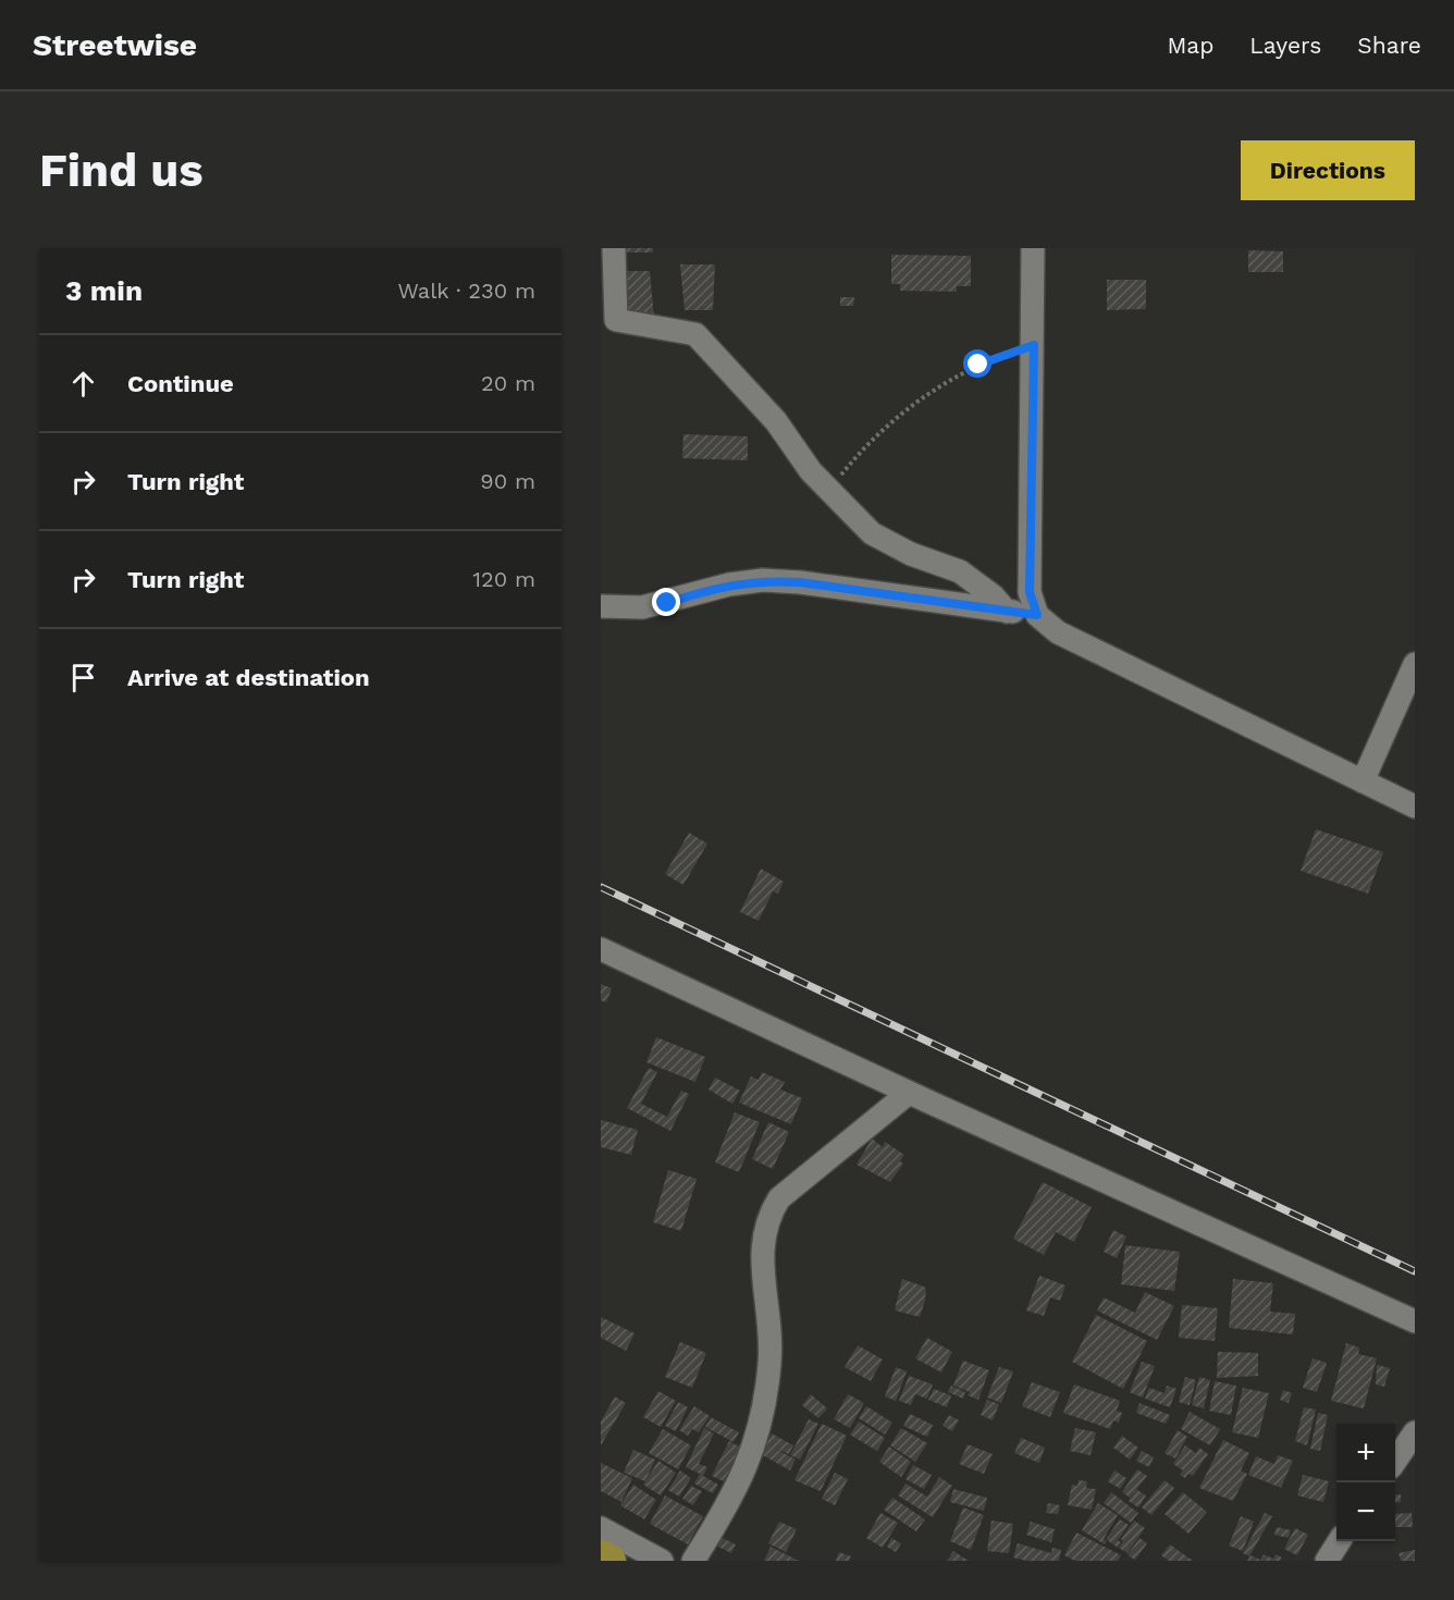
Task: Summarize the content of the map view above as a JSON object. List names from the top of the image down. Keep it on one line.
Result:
{"page":{"header":"Streetwise","nav":["Map","Layers","Share"],"buttons":"Directions","title":"Find us","heading":["3 min","Walk · 230 m"],"list":[["Continue","20 m"],["Turn right","90 m"],["Turn right","120 m"],"Arrive at destination"],"map_buttons":["+","−"]}}
